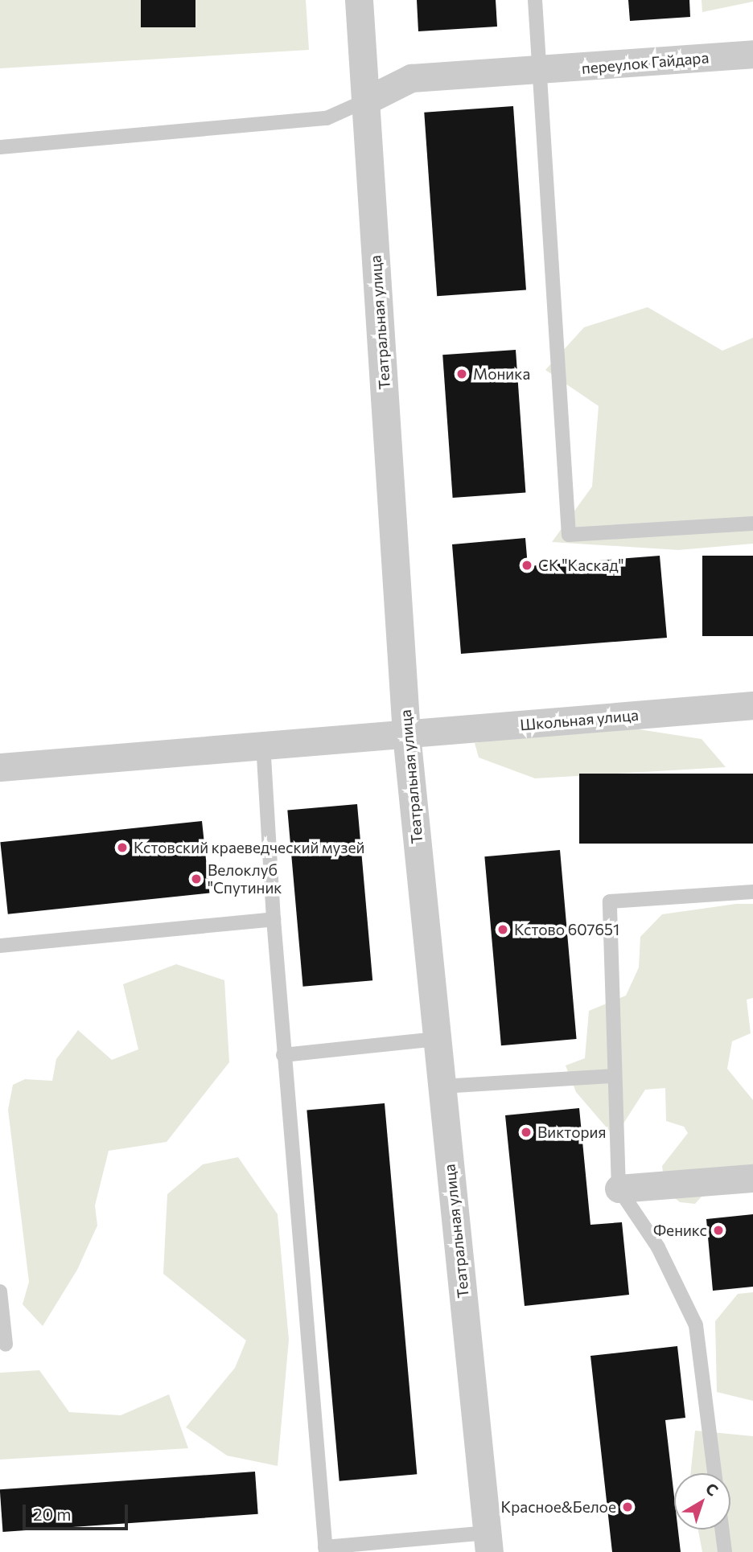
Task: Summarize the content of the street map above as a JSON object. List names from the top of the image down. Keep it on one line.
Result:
{"streets":{"street":["переулок Гайдара","Театральная улица","Школьная улица"]},"crossings":[["переулок Гайдара","Театральная улица"],["Театральная улица","Школьная улица"]],"places":["Моника","СК \"Каскад\"","Кстовский краеведческий музей","Велоклуб \"Спутиник","Кстово 607651","Виктория","Феникс","Красное&Белое"],"scale_bar":"20 m","north":"top right"}
